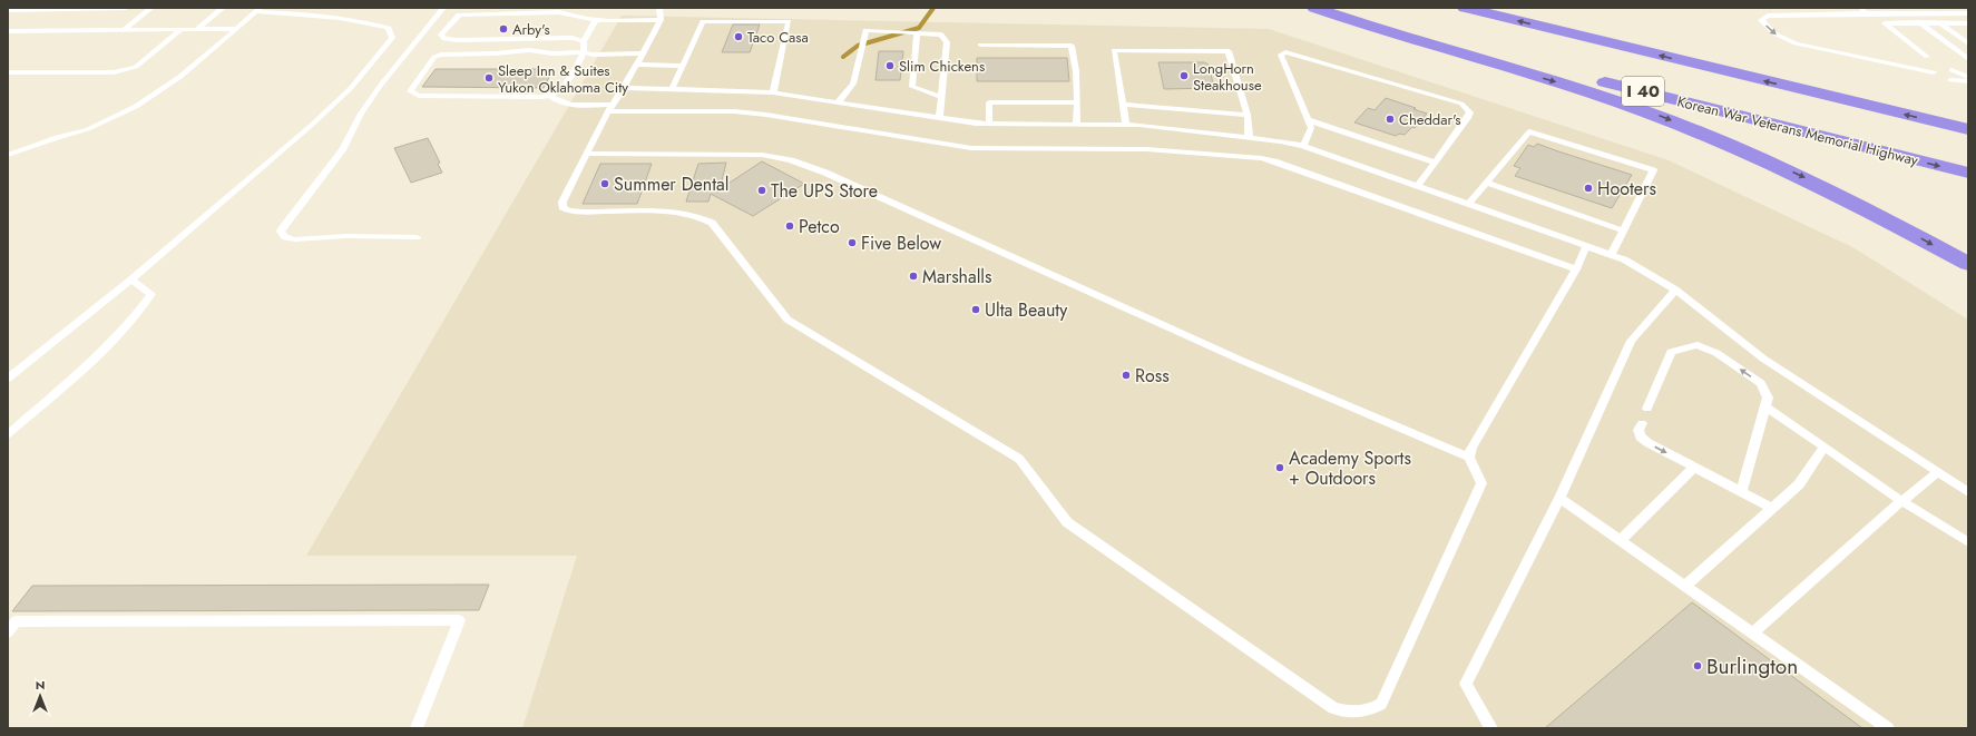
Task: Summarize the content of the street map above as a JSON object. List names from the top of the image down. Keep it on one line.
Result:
{"streets":{"highway":["I 40","Korean War Veterans Memorial Highway"]},"places":["Arby's","Taco Casa","Slim Chickens","LongHorn Steakhouse","Sleep Inn & Suites Yukon Oklahoma City","Cheddar's","Summer Dental","Hooters","The UPS Store","Petco","Five Below","Marshalls","Ulta Beauty","Ross","Academy Sports + Outdoors","Burlington"],"north":"top"}
